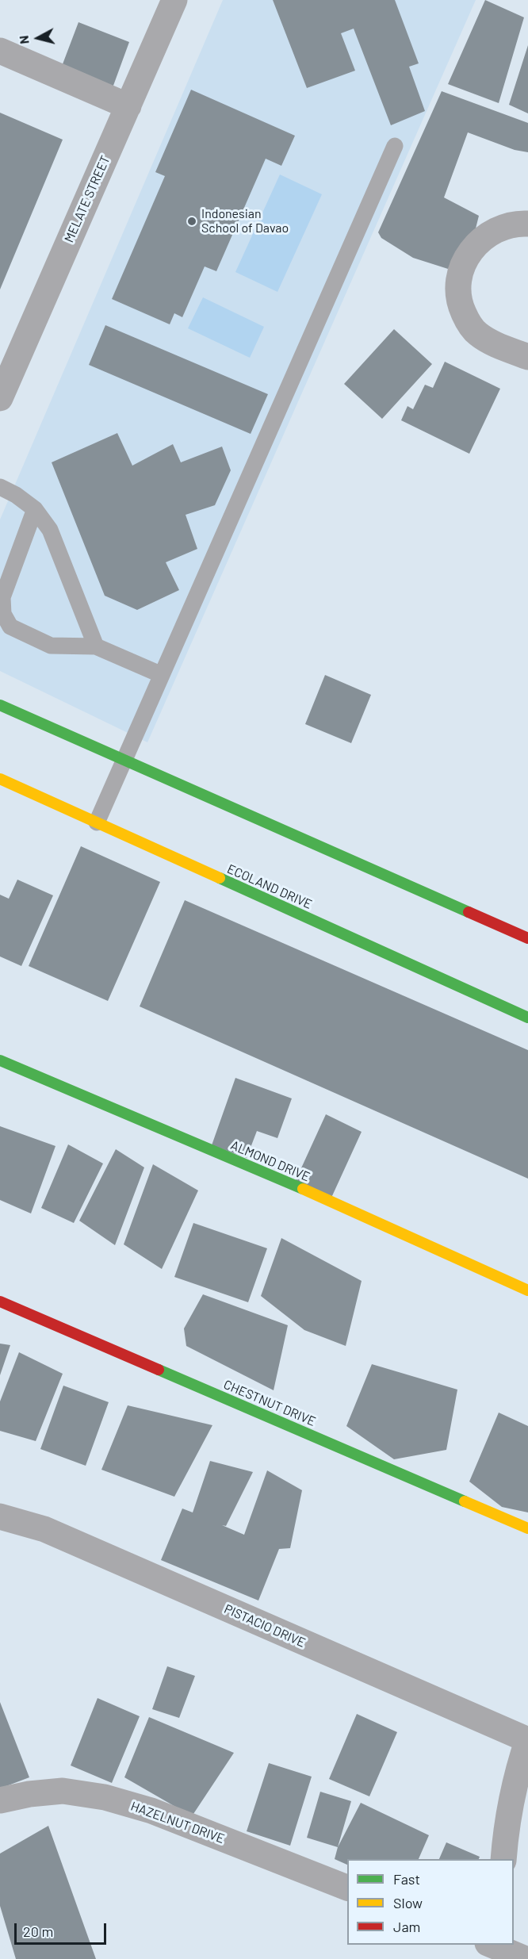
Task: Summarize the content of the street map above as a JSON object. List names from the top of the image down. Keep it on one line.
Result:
{"streets":{"main road":["ECOLAND DRIVE","ALMOND DRIVE","CHESTNUT DRIVE"],"street":["MELATE STREET","PISTACIO DRIVE","HAZELNUT DRIVE"]},"places":["Indonesian School of Davao"],"legend":["Fast","Slow","Jam"],"scale_bar":"20 m","north":"left"}
